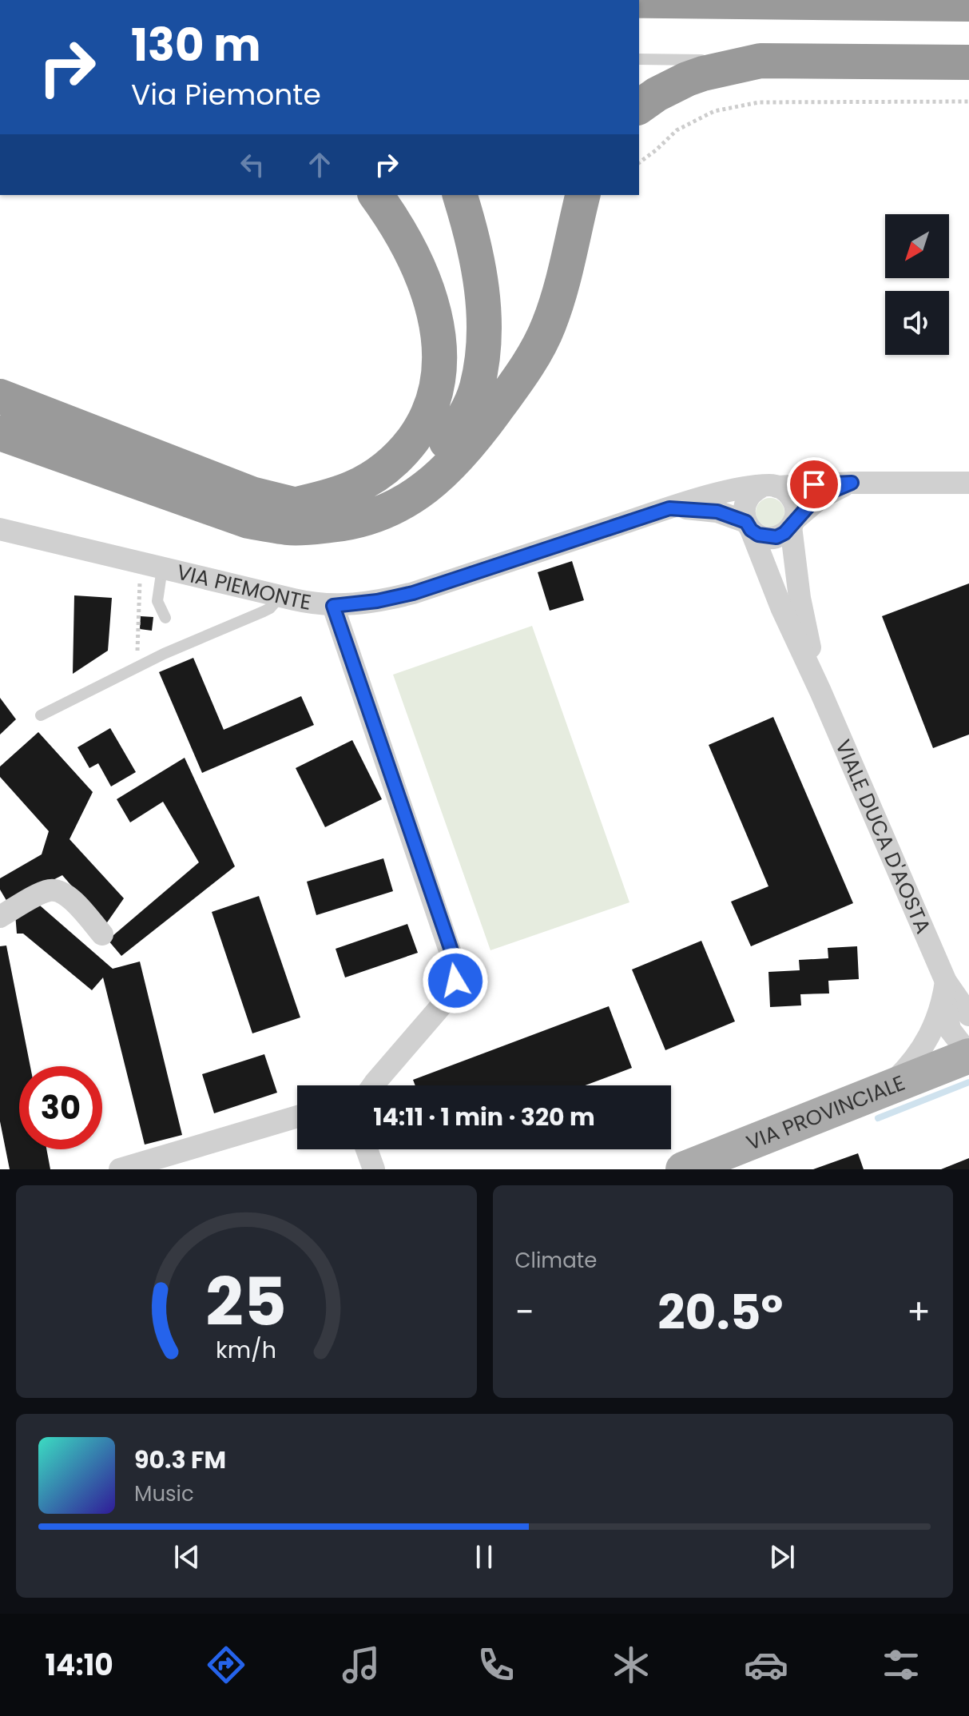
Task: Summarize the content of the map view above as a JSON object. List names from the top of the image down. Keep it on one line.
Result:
{"streets":{"main road":["VIA PROVINCIALE"],"street":["VIA PIEMONTE","VIALE DUCA D'AOSTA"]},"crossings":[["VIA PIEMONTE","VIALE DUCA D'AOSTA"],["VIALE DUCA D'AOSTA","VIA PROVINCIALE"]],"north":"bottom left","page":{"turn":["130 m","Via Piemonte"],"limit":"30","trip":"14:11 · 1 min · 320 m","tile":"Climate","heat":["−","20.5°","+"],"song":["90.3 FM","Music"],"tabs":"14:10","gauge":["25","km/h"]}}
